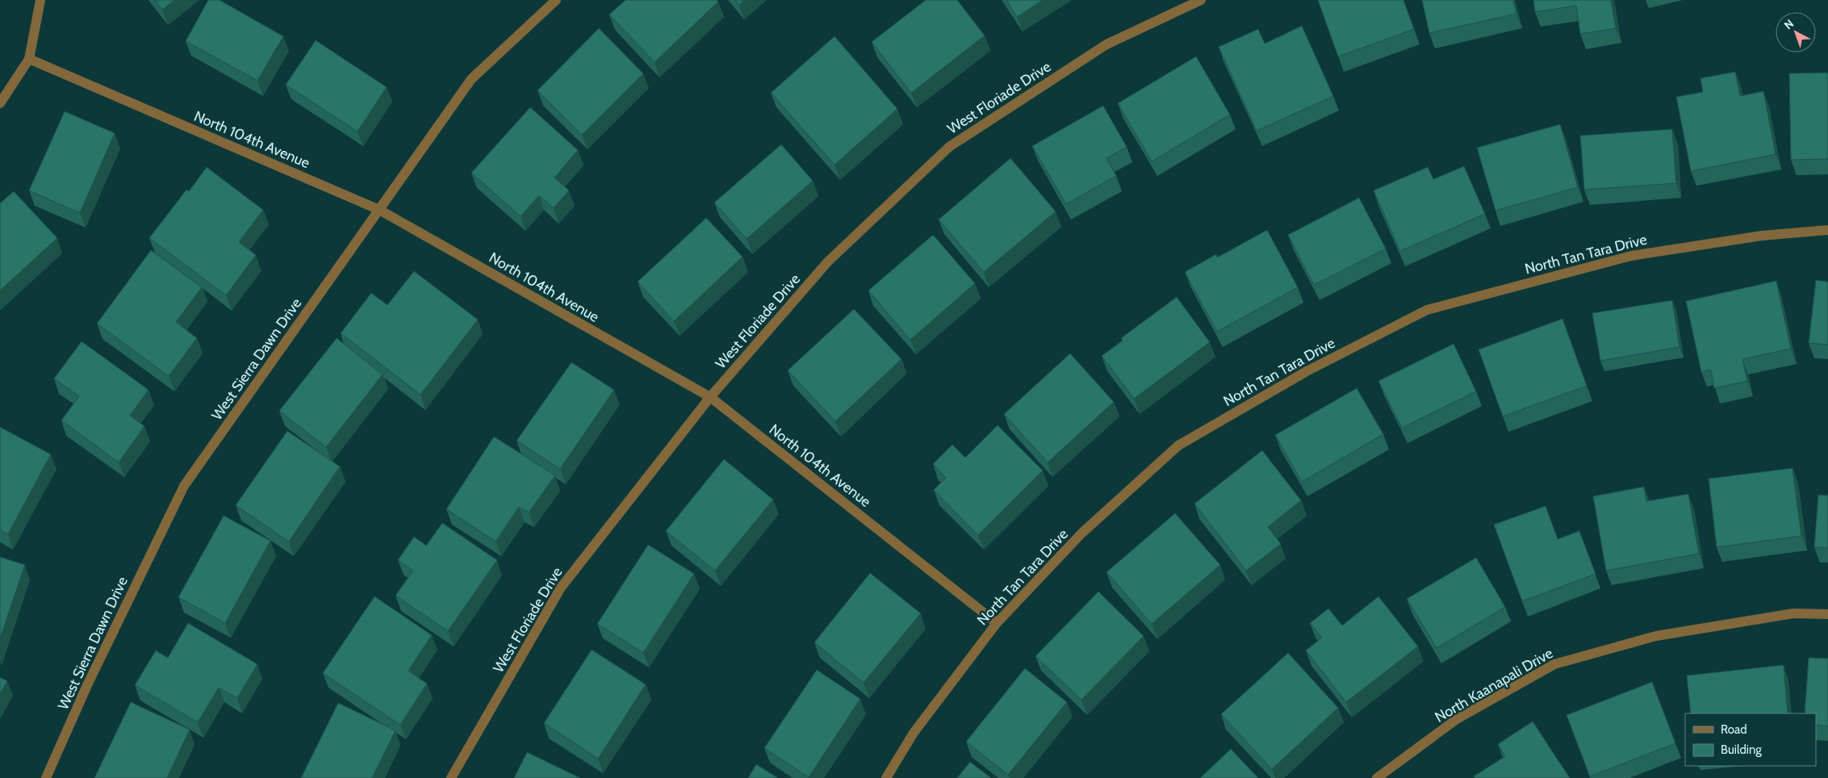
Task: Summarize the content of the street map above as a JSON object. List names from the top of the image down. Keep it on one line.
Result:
{"streets":{"street":["West Floriade Drive","North 104th Avenue","North Tan Tara Drive","West Sierra Dawn Drive","North Kaanapali Drive"]},"crossings":[["West Floriade Drive","North 104th Avenue"],["North 104th Avenue","North Tan Tara Drive"],["North 104th Avenue","West Sierra Dawn Drive"]],"legend":["Road","Building"],"north":"top left"}
